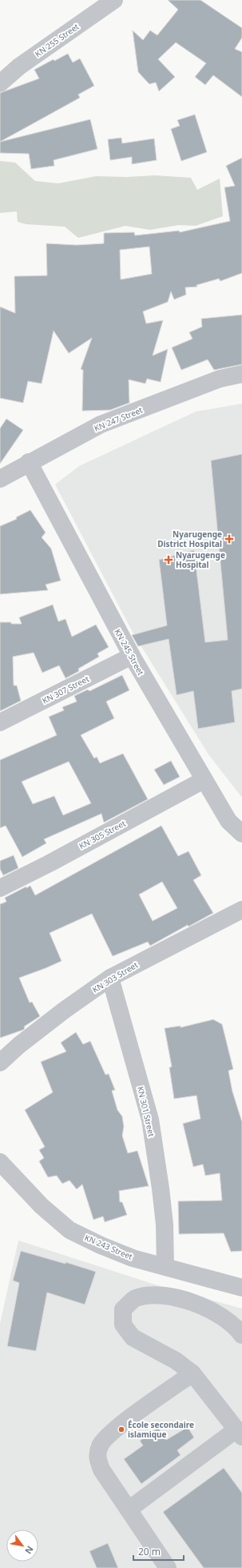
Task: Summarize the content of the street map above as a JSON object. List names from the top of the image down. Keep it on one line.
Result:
{"streets":{"street":["KN 255 Street","KN 247 Street","KN 245 Street","KN 307 Street","KN 305 Street","KN 303 Street","KN 301 Street","KN 243 Street"]},"crossings":[["KN 247 Street","KN 245 Street"],["KN 245 Street","KN 307 Street"],["KN 245 Street","KN 305 Street"],["KN 303 Street","KN 301 Street"],["KN 301 Street","KN 243 Street"]],"places":{"health":["Nyarugenge District Hospital","Nyarugenge Hospital"],"other":["École secondaire islamique"]},"scale_bar":"20 m","north":"bottom right"}
